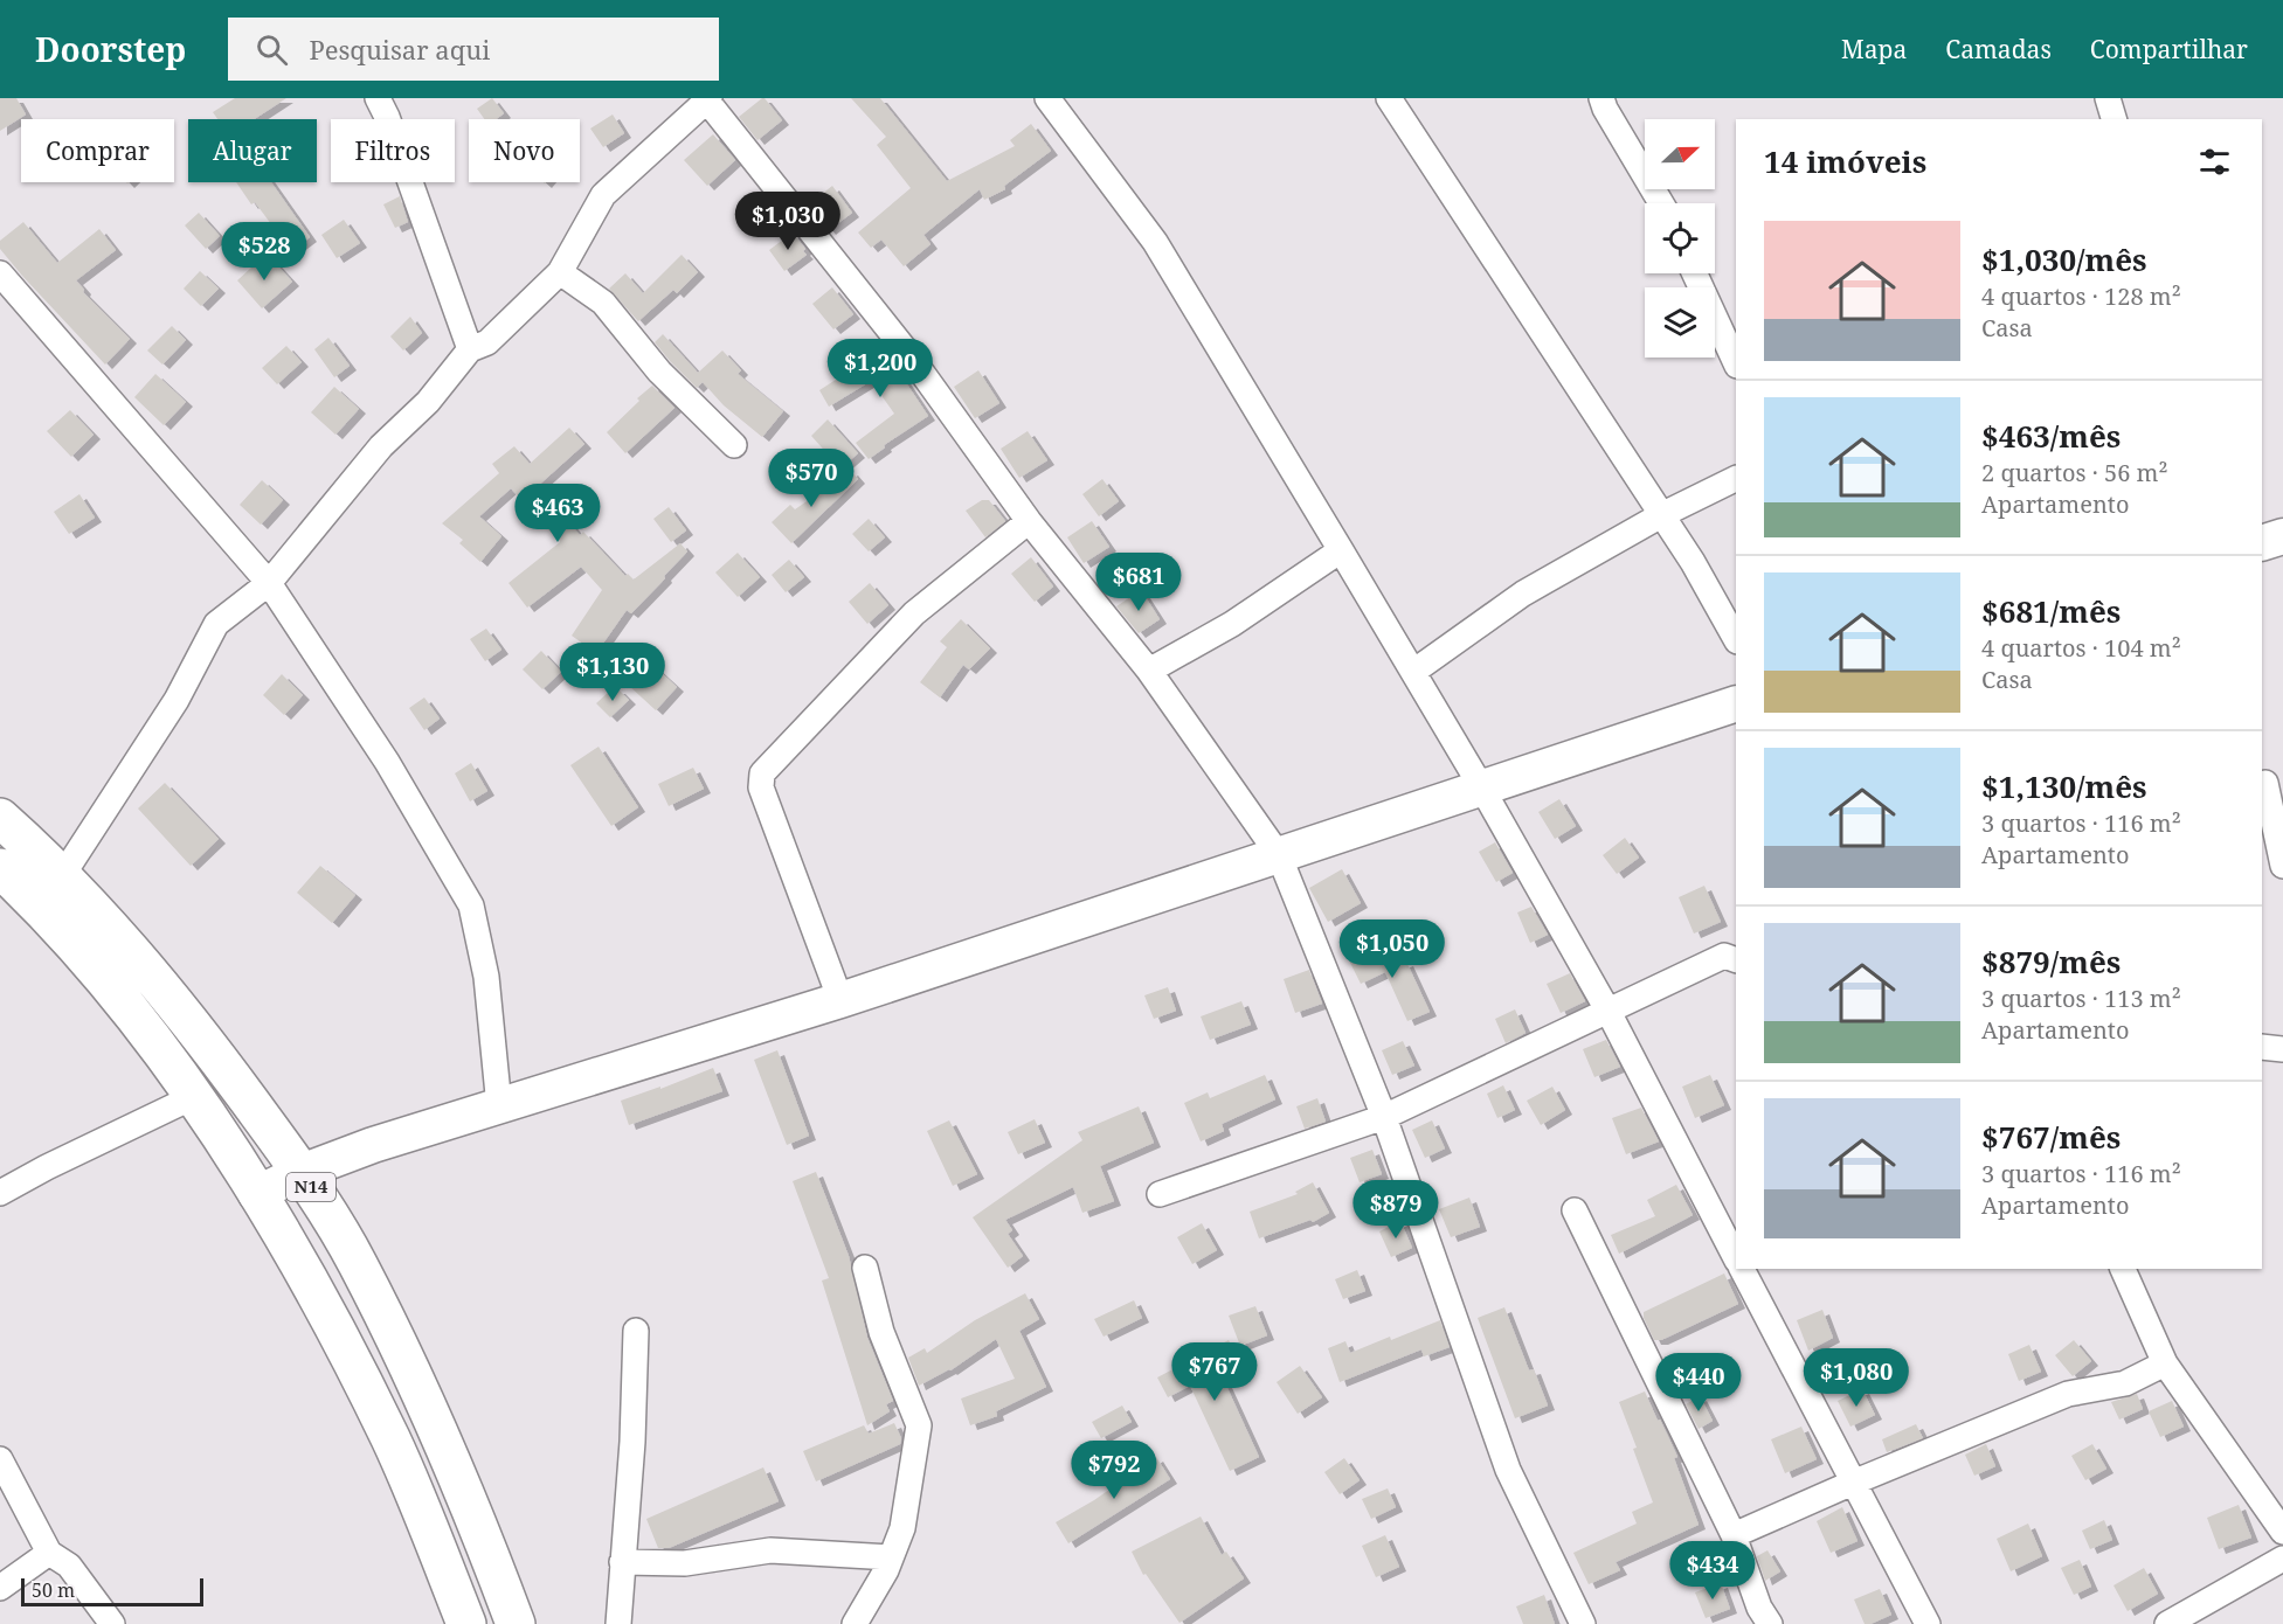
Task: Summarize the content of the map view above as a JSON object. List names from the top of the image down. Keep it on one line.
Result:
{"streets":{"main road":["N14"]},"scale_bar":"50 m","north":"right","page":{"header":"Doorstep","search":"Pesquisar aqui","nav":["Mapa","Camadas","Compartilhar"],"chip":["Comprar","Alugar","Filtros","Novo"],"heading":"14 imóveis","price":["$1,030","$528","$1,200","$570","$463","$681","$1,130","$1,050","$879","$767","$1,080","$440","$792","$434"],"list":[{"name":"$1,030/mês","note":"4 quartos · 128 m² · Casa"},{"name":"$463/mês","note":"2 quartos · 56 m² · Apartamento"},{"name":"$681/mês","note":"4 quartos · 104 m² · Casa"},{"name":"$1,130/mês","note":"3 quartos · 116 m² · Apartamento"},{"name":"$879/mês","note":"3 quartos · 113 m² · Apartamento"},{"name":"$767/mês","note":"3 quartos · 116 m² · Apartamento"}],"scale":"50 m"}}
